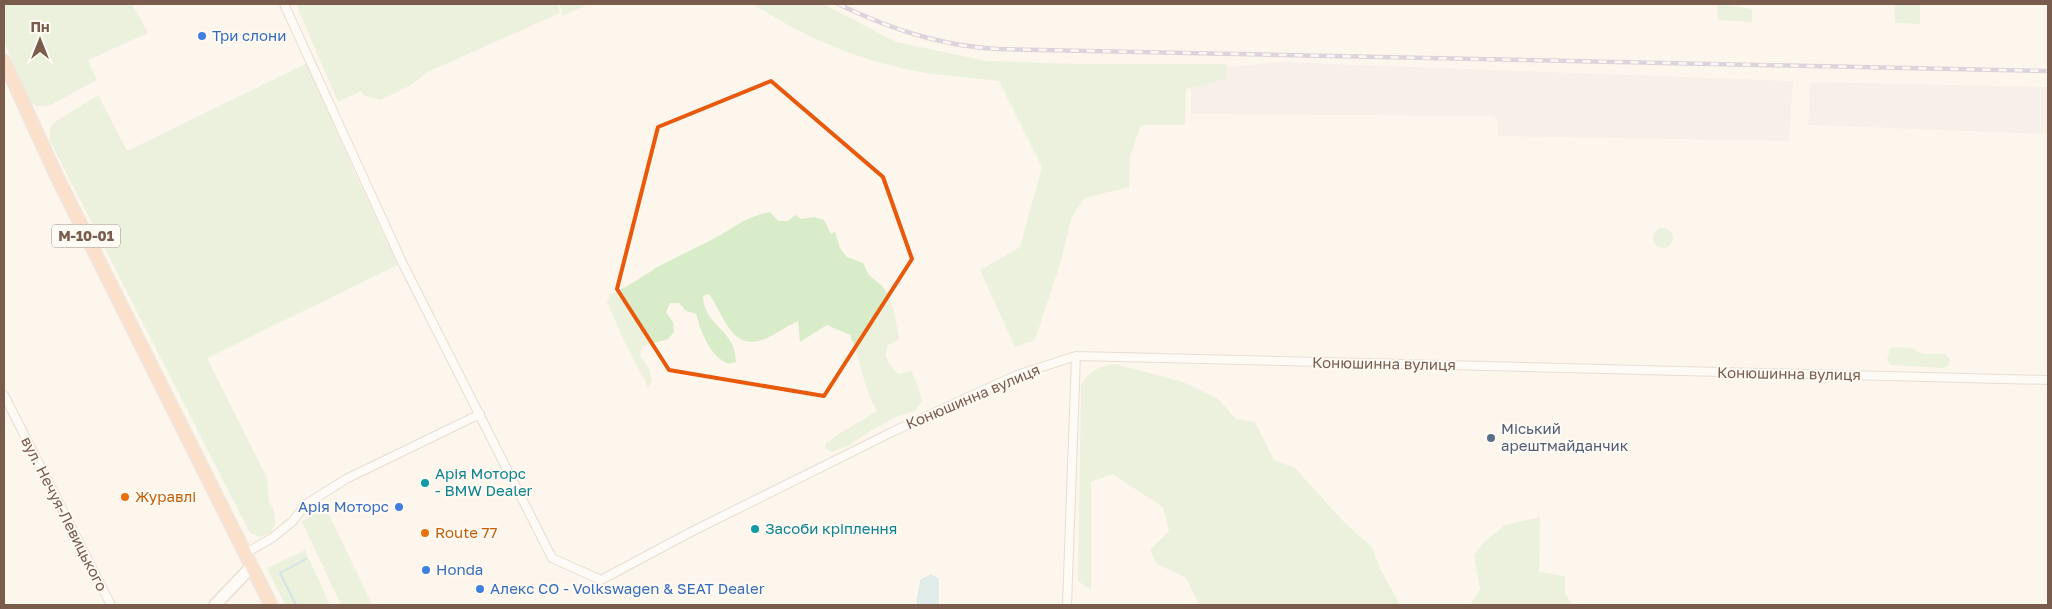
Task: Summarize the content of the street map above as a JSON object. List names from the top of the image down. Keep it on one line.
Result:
{"streets":{"highway":["М-10-01"],"street":["Конюшинна вулиця","вул. Нечуя-Левицького"]},"places":["Три слони","Міський арештмайданчик","Арія Моторс - BMW Dealer","Журавлі","Арія Моторс","Засоби кріплення","Route 77","Honda","Алекс CO - Volkswagen & SEAT Dealer"],"north":"top"}
